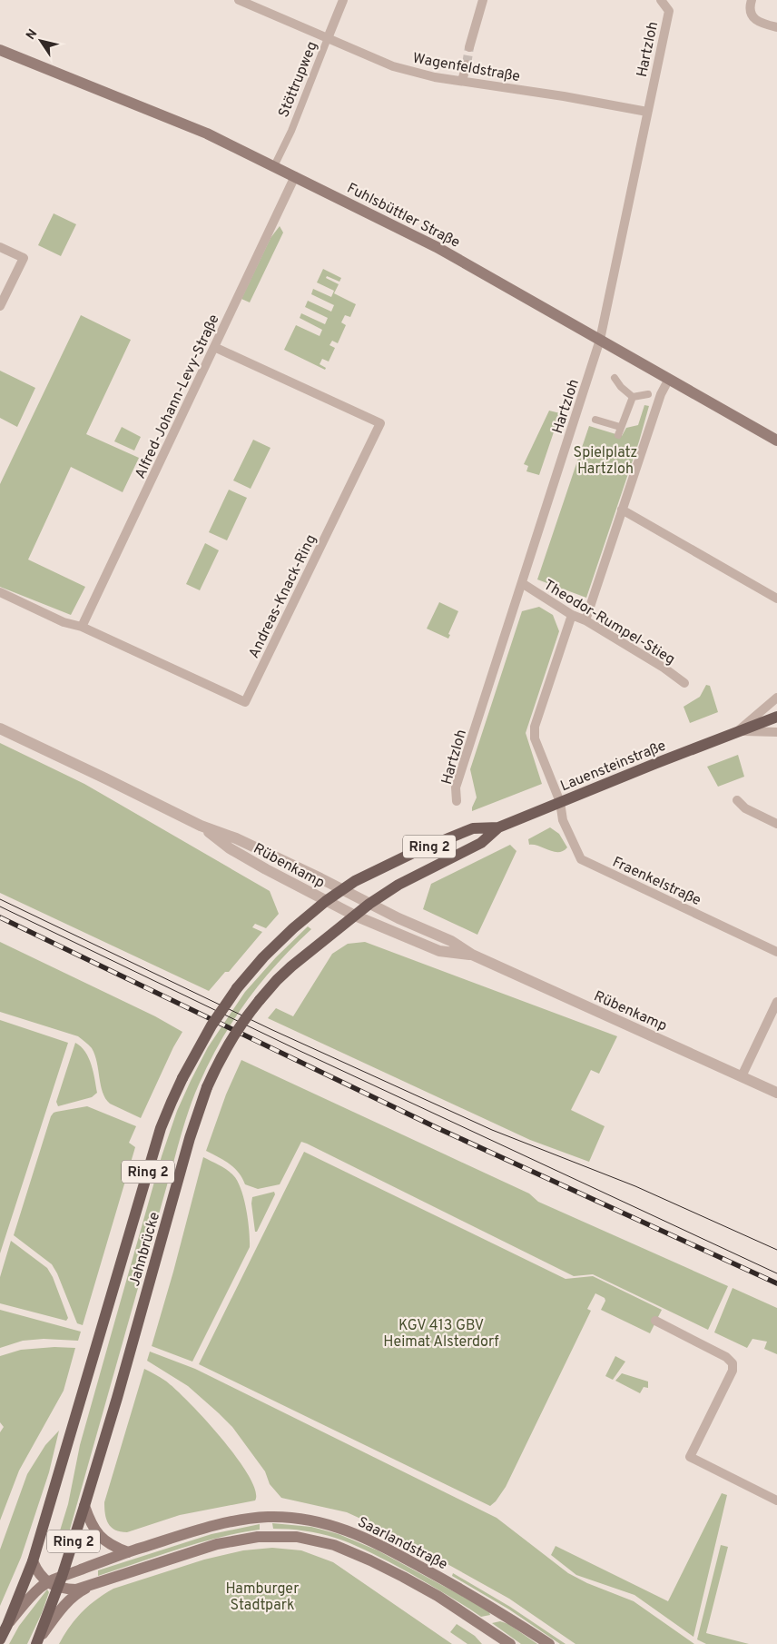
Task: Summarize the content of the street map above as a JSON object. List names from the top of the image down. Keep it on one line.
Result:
{"streets":{"main road":["Fuhlsbüttler Straße","Lauensteinstraße","Ring 2","Jahnbrücke","Saarlandstraße"],"street":["Hartzloh","Wagenfeldstraße","Stöttrupweg","Alfred-Johann-Levy-Straße","Andreas-Knack-Ring","Theodor-Rumpel-Stieg","Rübenkamp","Fraenkelstraße"]},"crossings":[["Hartzloh","Wagenfeldstraße"],["Hartzloh","Fuhlsbüttler Straße"],["Hartzloh","Theodor-Rumpel-Stieg"],["Wagenfeldstraße","Stöttrupweg"],["Stöttrupweg","Fuhlsbüttler Straße"],["Fuhlsbüttler Straße","Alfred-Johann-Levy-Straße"],["Alfred-Johann-Levy-Straße","Andreas-Knack-Ring"],["Lauensteinstraße","Rübenkamp"],["Lauensteinstraße","Fraenkelstraße"],["Lauensteinstraße","Jahnbrücke"],["Ring 2","Jahnbrücke"],["Ring 2","Saarlandstraße"],["Rübenkamp","Jahnbrücke"],["Jahnbrücke","Saarlandstraße"]],"parks":["Spielplatz Hartzloh","KGV 413 GBV Heimat Alsterdorf","Hamburger Stadtpark"],"north":"top left"}
